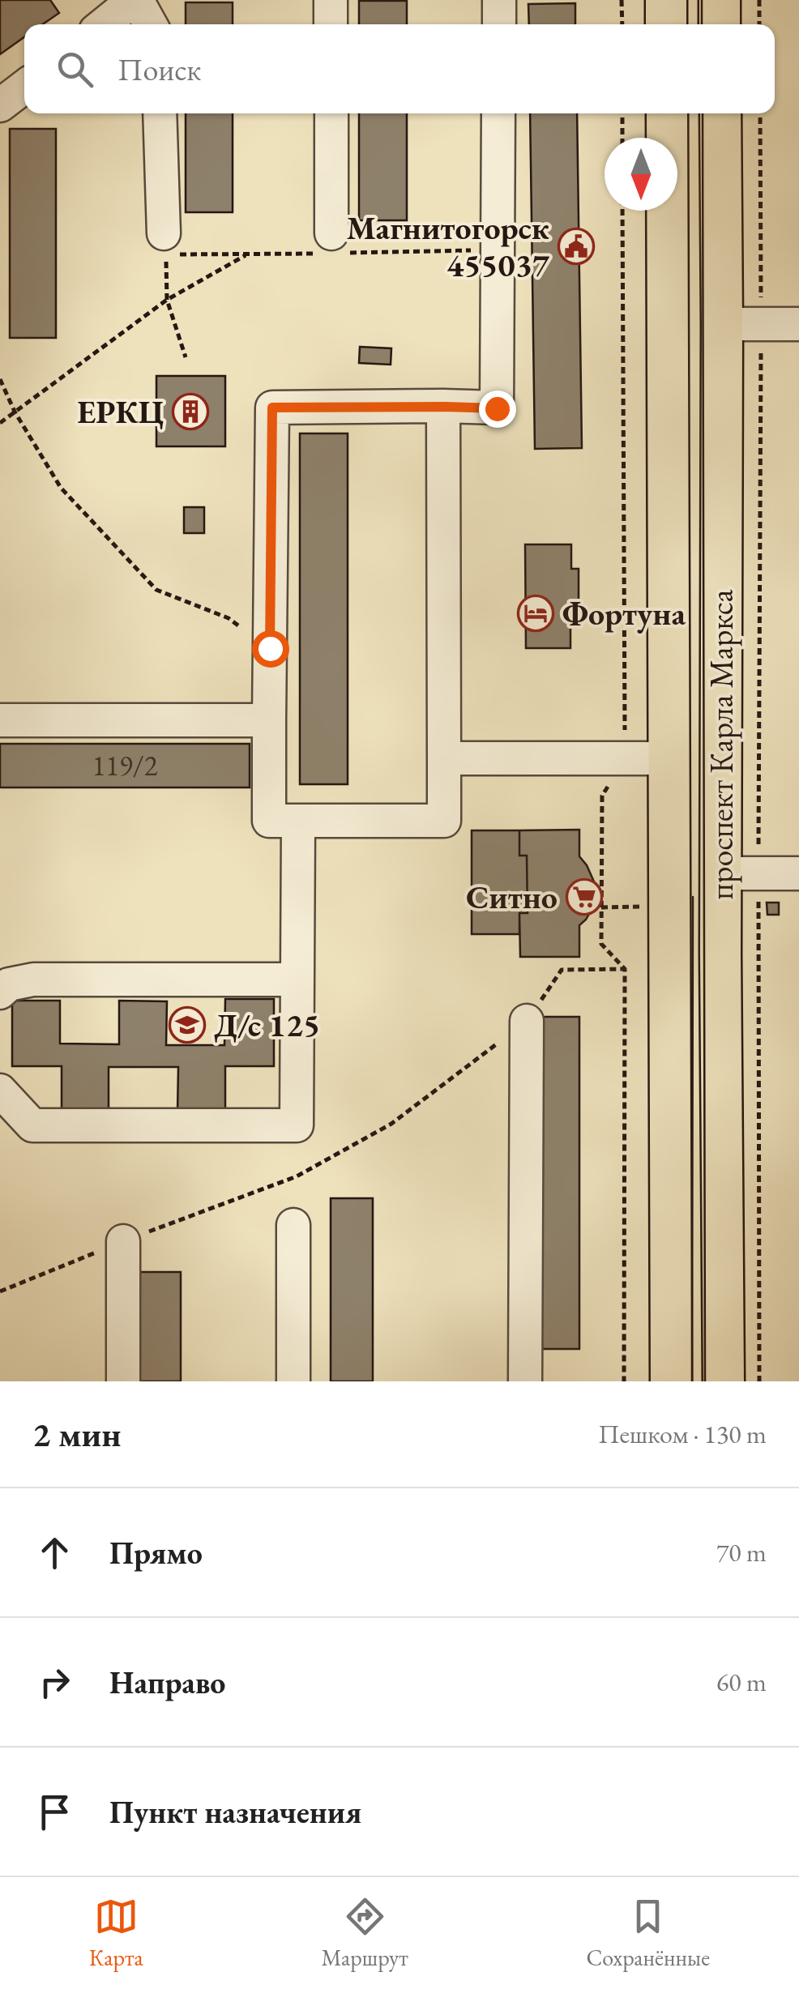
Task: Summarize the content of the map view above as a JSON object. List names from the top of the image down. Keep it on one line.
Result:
{"streets":{"main road":["проспект Карла Маркса"]},"places":{"public building":["Магнитогорск 455037"],"building":["ЕРКЦ"],"hotel":["Фортуна"],"supermarket":["Ситно"],"school or university":["Д/с 125"]},"house_numbers":["119/2"],"north":"bottom","page":{"search":"Поиск","heading":["2 мин","Пешком · 130 m"],"list":[["Прямо","70 m"],["Направо","60 m"],"Пункт назначения"],"nav":["Карта","Маршрут","Сохранённые"]}}
